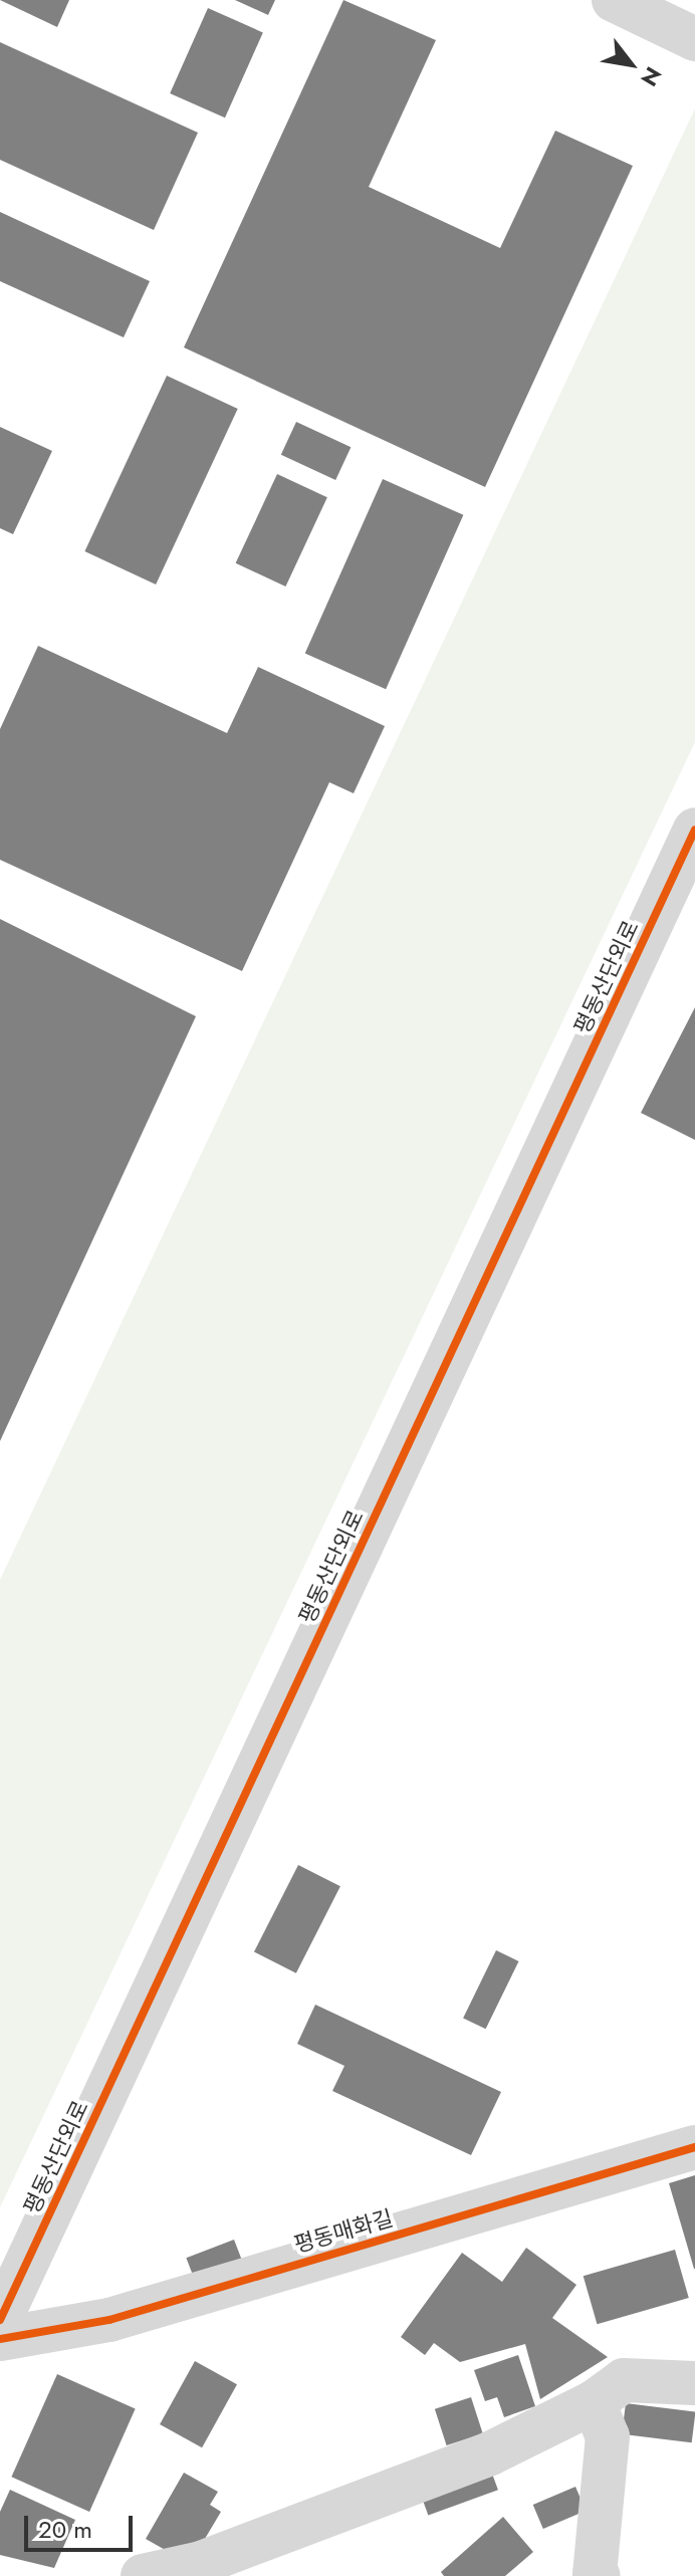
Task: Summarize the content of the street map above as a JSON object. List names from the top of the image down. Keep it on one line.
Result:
{"streets":{"street":["평동산단외로","평동매화길"]},"scale_bar":"20 m","north":"bottom right"}
